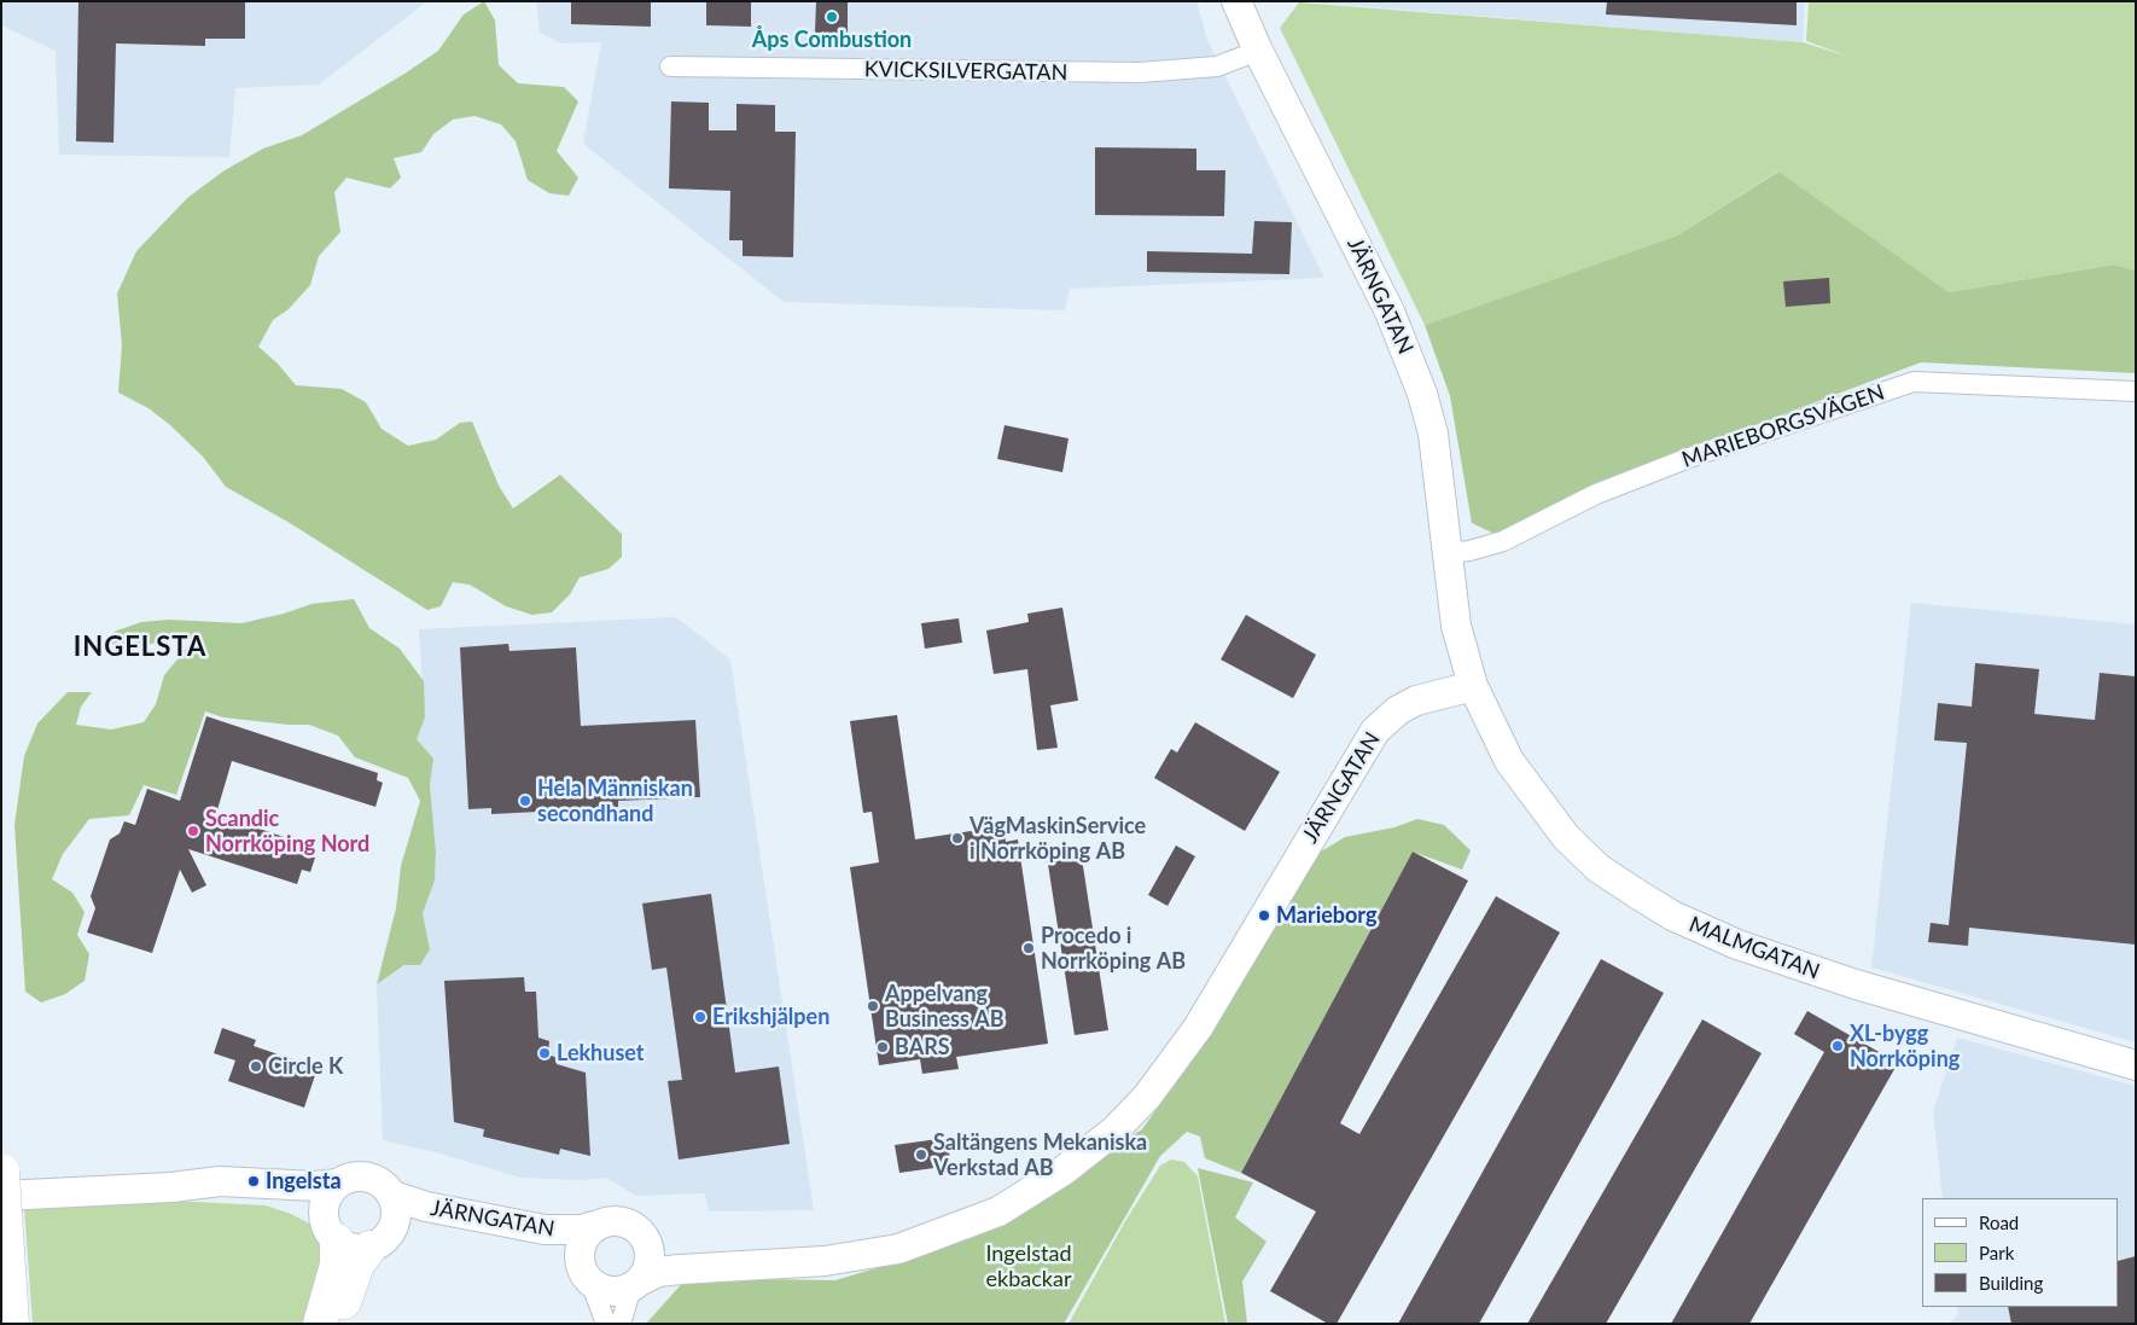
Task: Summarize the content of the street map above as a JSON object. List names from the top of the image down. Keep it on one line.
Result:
{"streets":{"street":["KVICKSILVERGATAN","JÄRNGATAN","MARIEBORGSVÄGEN","MALMGATAN"]},"crossings":[["KVICKSILVERGATAN","JÄRNGATAN"],["JÄRNGATAN","MARIEBORGSVÄGEN"],["JÄRNGATAN","MALMGATAN"]],"districts":["INGELSTA"],"parks":["Ingelstad ekbackar"],"places":["Åps Combustion","Hela Människan secondhand","Scandic Norrköping Nord","VägMaskinService i Norrköping AB","Marieborg","Procedo i Norrköping AB","Appelvang Business AB","Erikshjälpen","XL-bygg Norrköping","BARS","Lekhuset","Circle K","Saltängens Mekaniska Verkstad AB","Ingelsta"],"legend":["Road","Park","Building"]}
